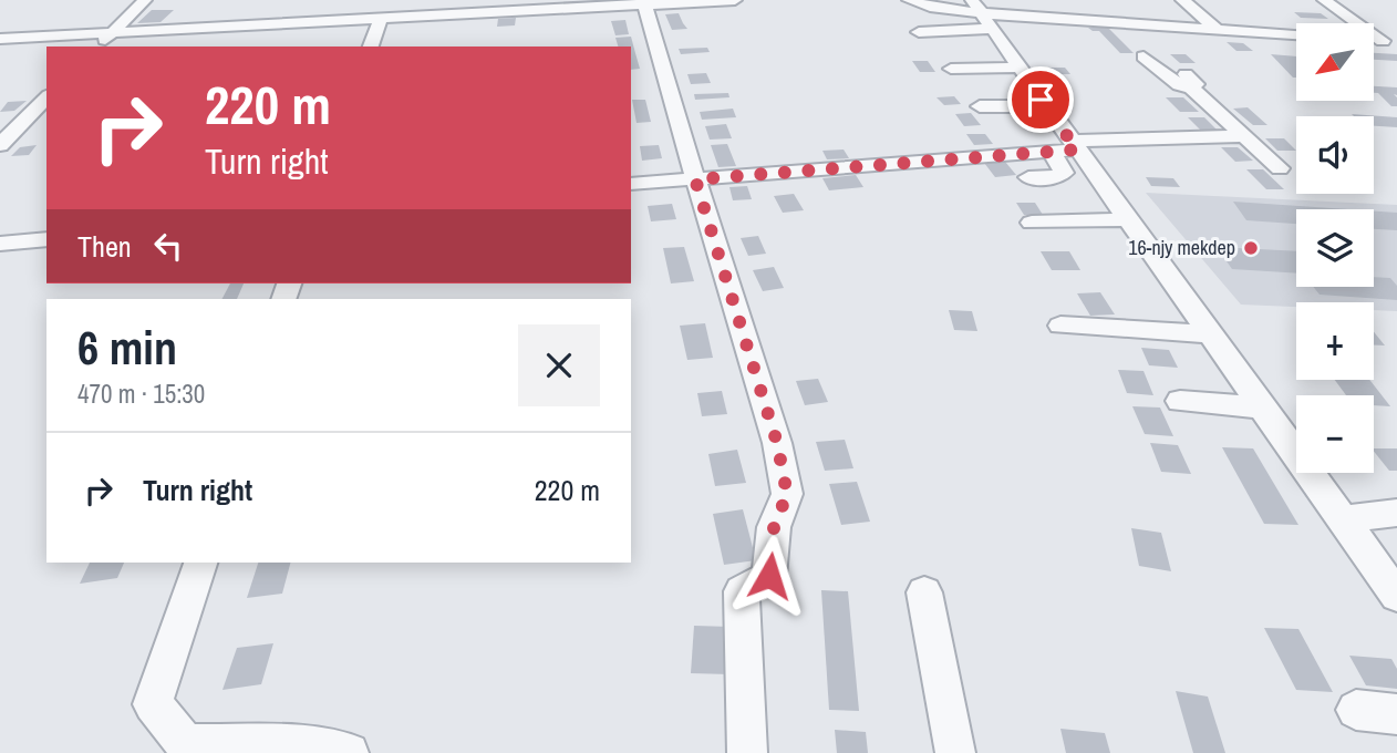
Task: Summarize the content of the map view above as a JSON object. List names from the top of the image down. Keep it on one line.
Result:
{"places":["16-njy mekdep"],"north":"bottom left","page":{"map_buttons":["+","−"],"turn":["220 m","Turn right"],"then":"Then","heading":["6 min","470 m · 15:30"],"list":[{"name":"Turn right","value":"220 m"}]}}
